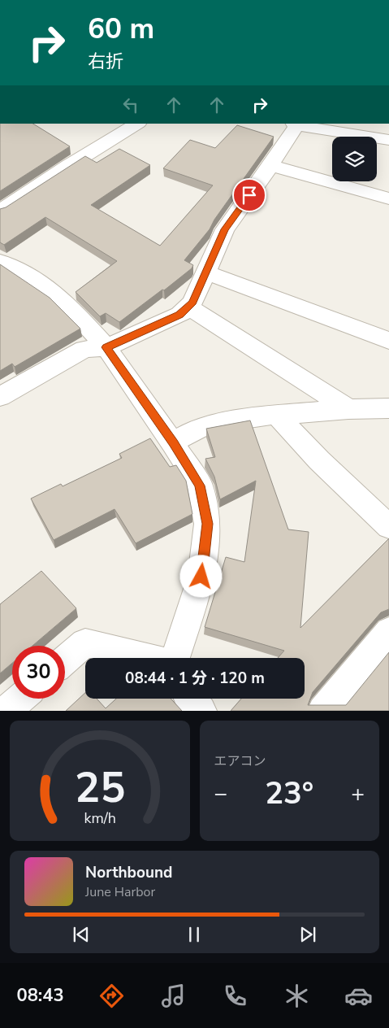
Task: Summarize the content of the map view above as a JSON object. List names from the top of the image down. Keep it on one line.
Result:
{"page":{"turn":["60 m","右折"],"limit":"30","trip":"08:44 · 1 分 · 120 m","tile":"エアコン","heat":["−","23°","+"],"song":["Northbound","June Harbor"],"tabs":"08:43","gauge":["25","km/h"]}}
